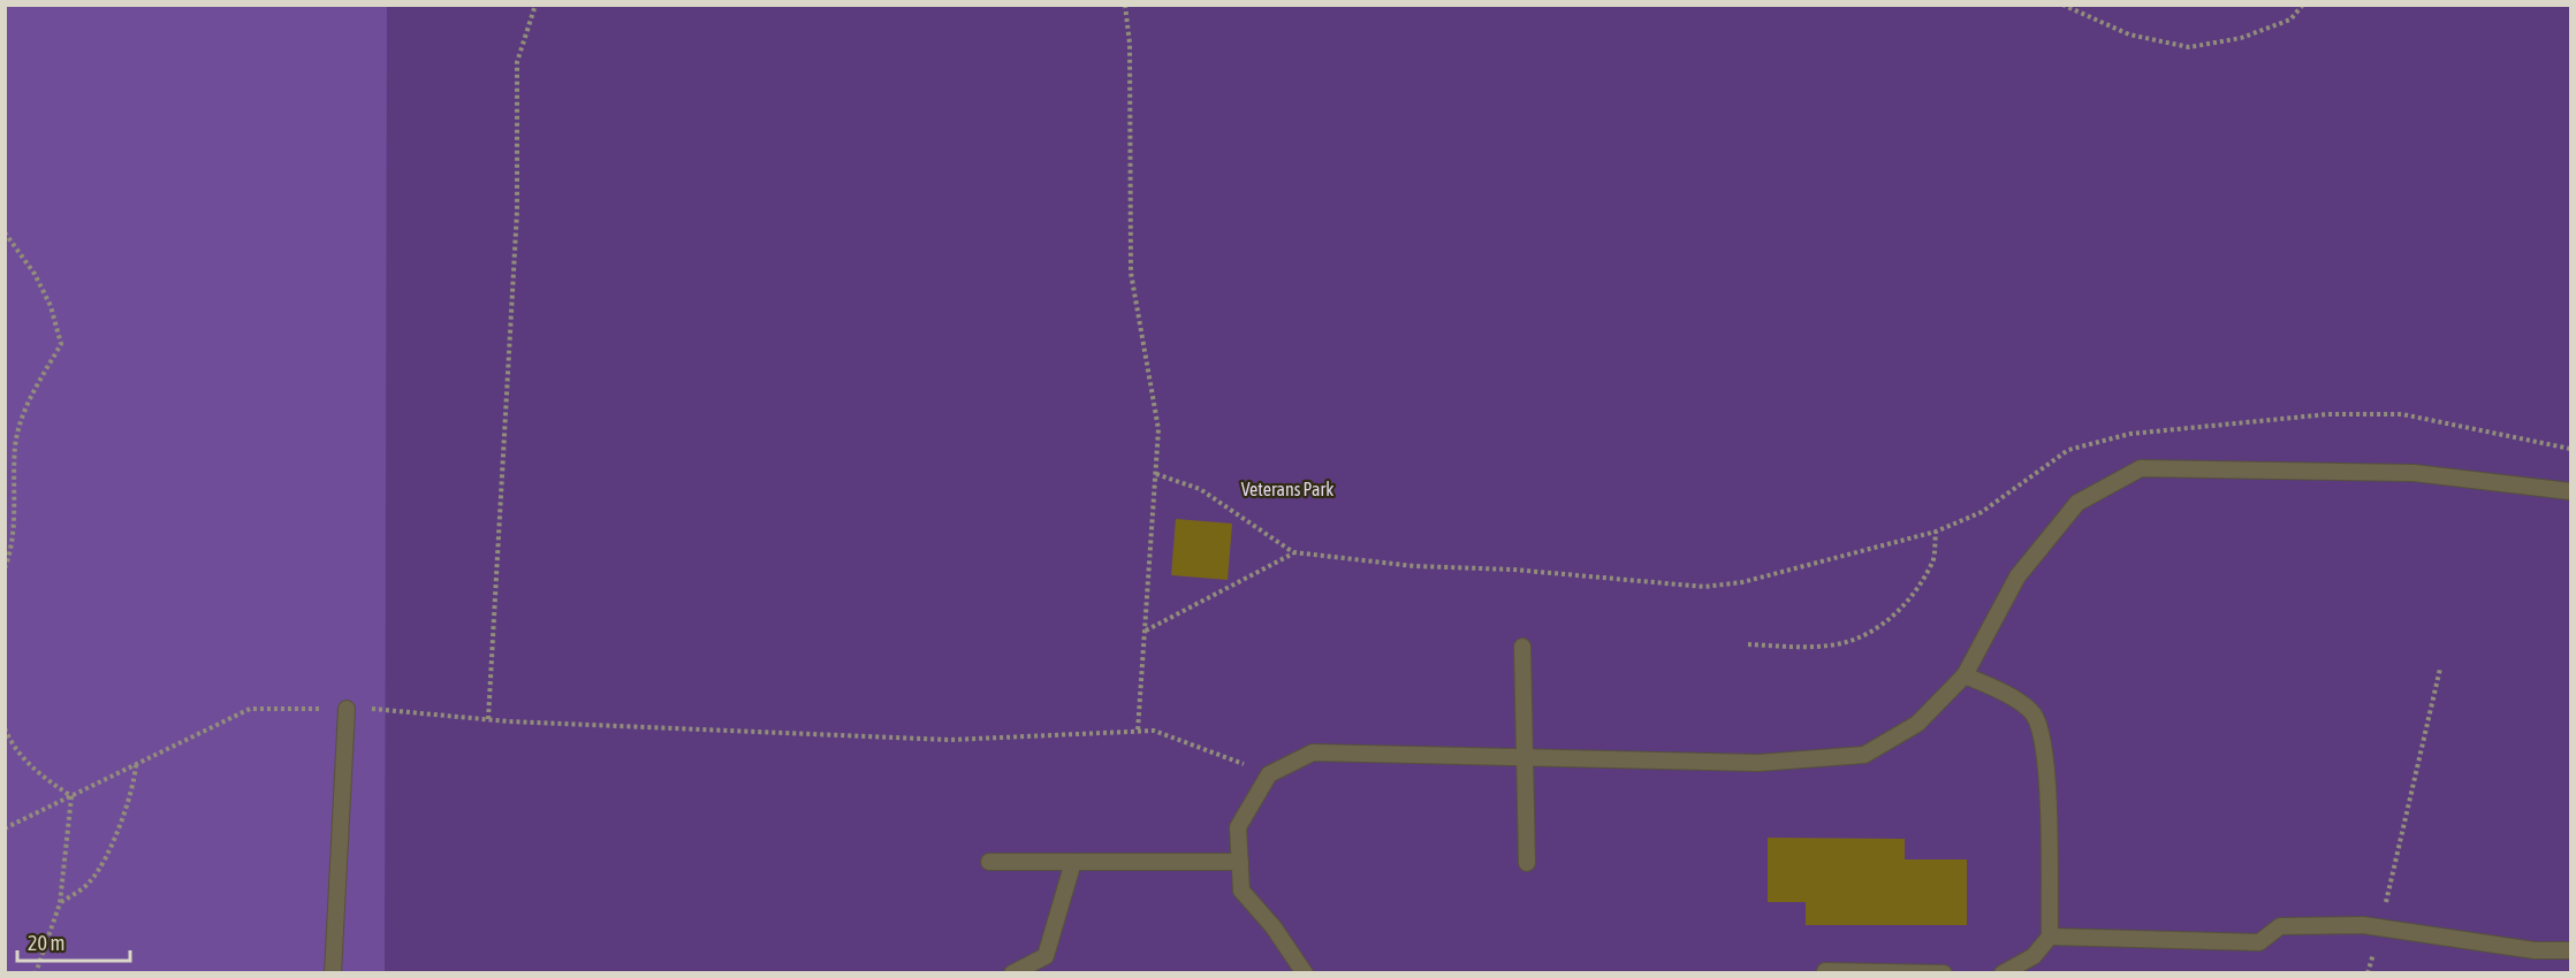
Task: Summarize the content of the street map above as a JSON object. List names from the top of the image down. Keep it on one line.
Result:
{"parks":["Veterans Park"],"scale_bar":"20 m"}
